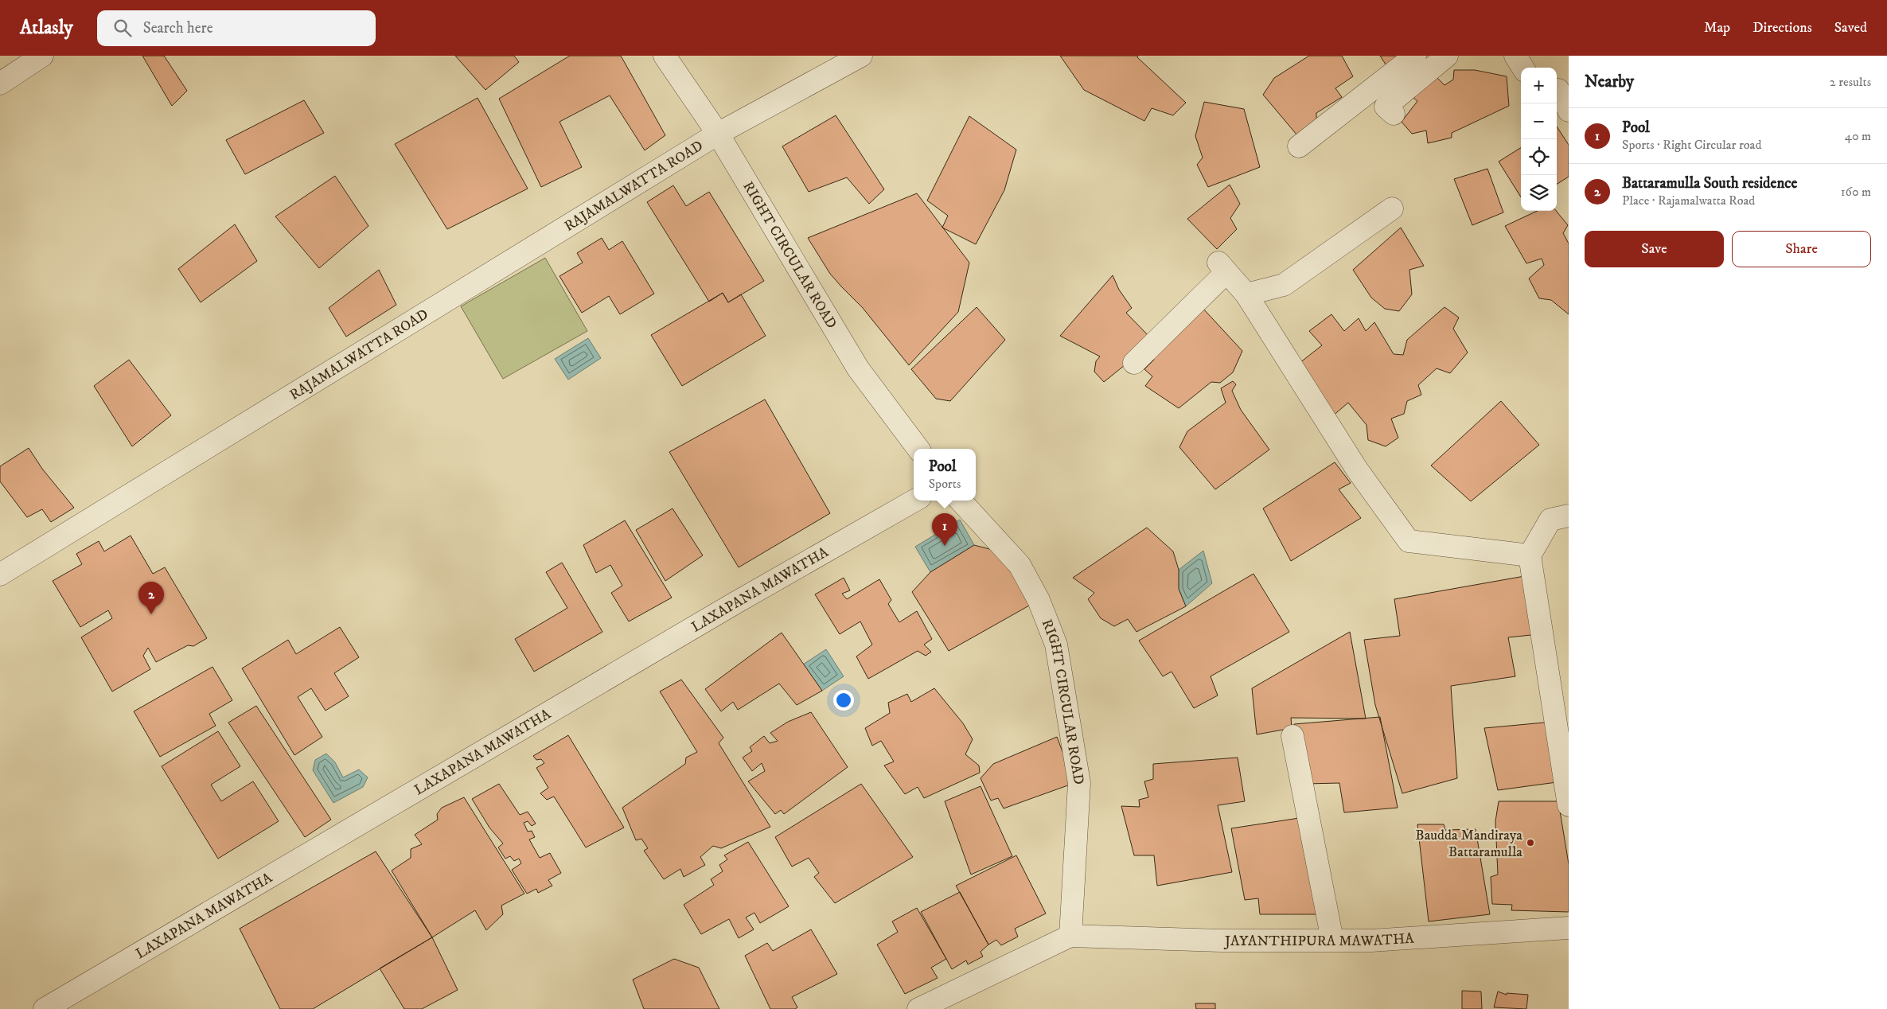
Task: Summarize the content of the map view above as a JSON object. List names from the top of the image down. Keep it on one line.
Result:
{"streets":{"street":["RAJAMALWATTA ROAD","RIGHT CIRCULAR ROAD","LAXAPANA MAWATHA","JAYANTHIPURA MAWATHA"]},"crossings":[["RAJAMALWATTA ROAD","RIGHT CIRCULAR ROAD"],["RIGHT CIRCULAR ROAD","JAYANTHIPURA MAWATHA"]],"places":["Baudda Mandiraya Battaramulla"],"page":{"header":"Atlasly","search":"Search here","nav":["Map","Directions","Saved"],"heading":["Nearby","2 results"],"map_buttons":["+","−"],"list":[{"mark":"1","name":"Pool","note":"Sports · Right Circular road","value":"40 m"},{"mark":"2","name":"Battaramulla South residence","note":"Place · Rajamalwatta Road","value":"160 m"}],"buttons":["Save","Share"],"popup":["Pool","Sports"],"pins":["1","2"]}}
